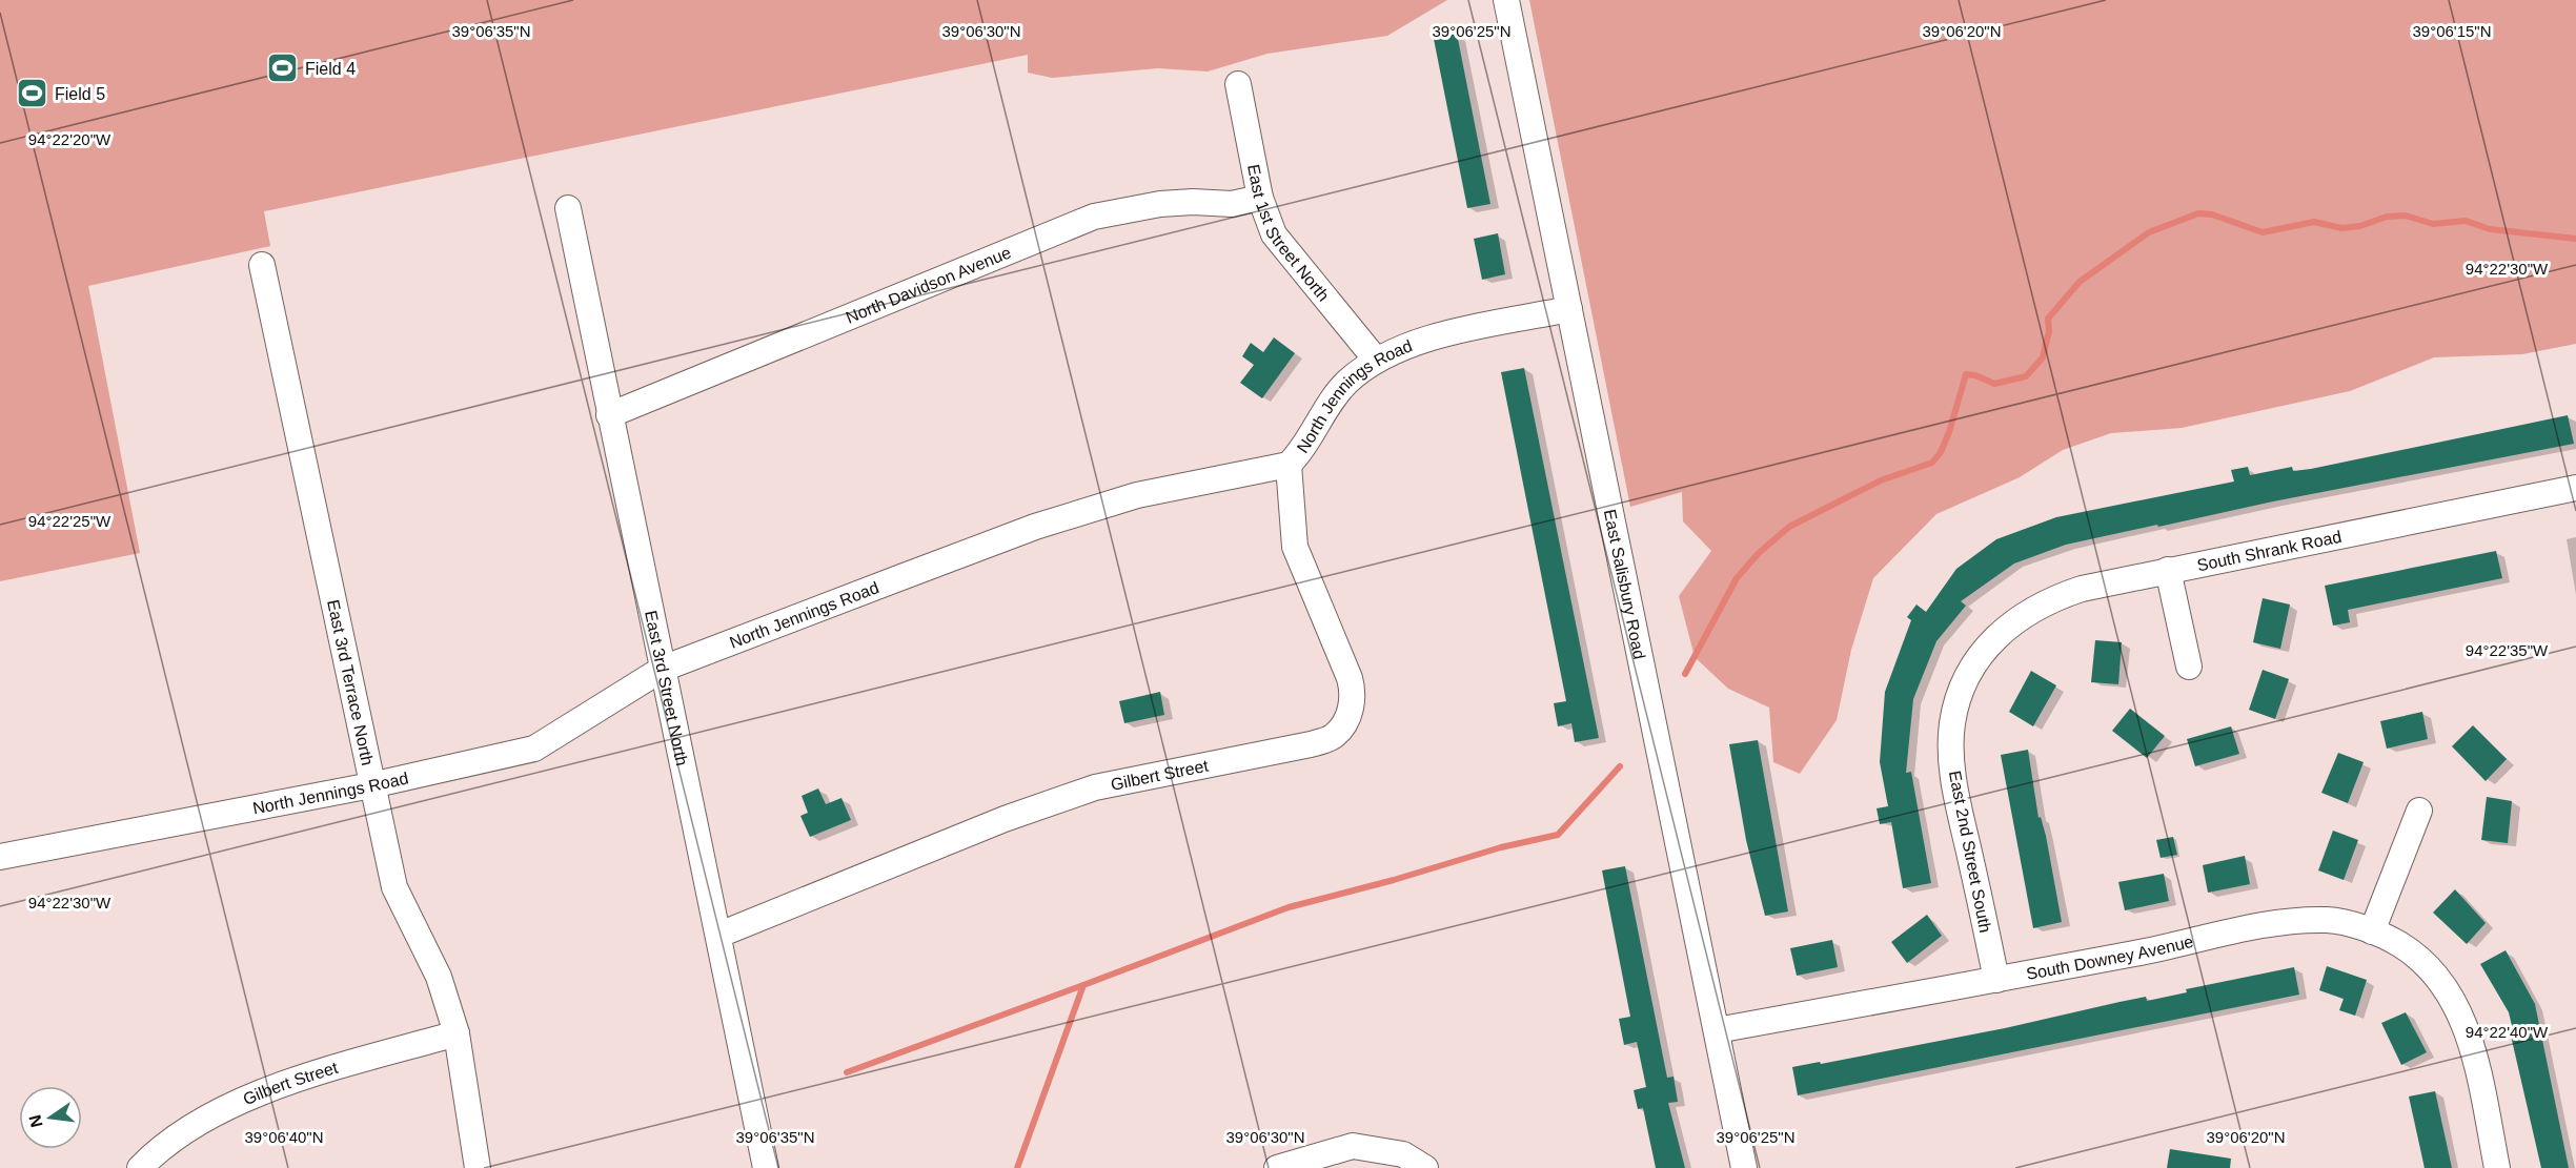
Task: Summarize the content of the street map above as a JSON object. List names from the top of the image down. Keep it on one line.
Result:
{"streets":{"street":["East 1st Street North","North Davidson Avenue","North Jennings Road","South Shrank Road","East Salisbury Road","East 3rd Terrace North","East 3rd Street North","Gilbert Street","East 2nd Street South","South Downey Avenue"]},"crossings":[["East 1st Street North","North Davidson Avenue"],["East 1st Street North","North Jennings Road"],["North Davidson Avenue","East 3rd Street North"],["North Jennings Road","East Salisbury Road"],["North Jennings Road","East 3rd Terrace North"],["North Jennings Road","East 3rd Street North"],["North Jennings Road","Gilbert Street"],["South Shrank Road","East 2nd Street South"],["East Salisbury Road","South Downey Avenue"],["East 3rd Terrace North","Gilbert Street"],["East 3rd Street North","Gilbert Street"],["East 2nd Street South","South Downey Avenue"]],"places":{"sports":["Field 4","Field 5"]},"north":"left","coordinates":["39°06'35\"N","39°06'25\"N","39°06'20\"N","39°06'30\"N","39°06'15\"N","94°22'20\"W","94°22'30\"W","94°22'25\"W","94°22'35\"W","94°22'40\"W","39°06'40\"N"]}
